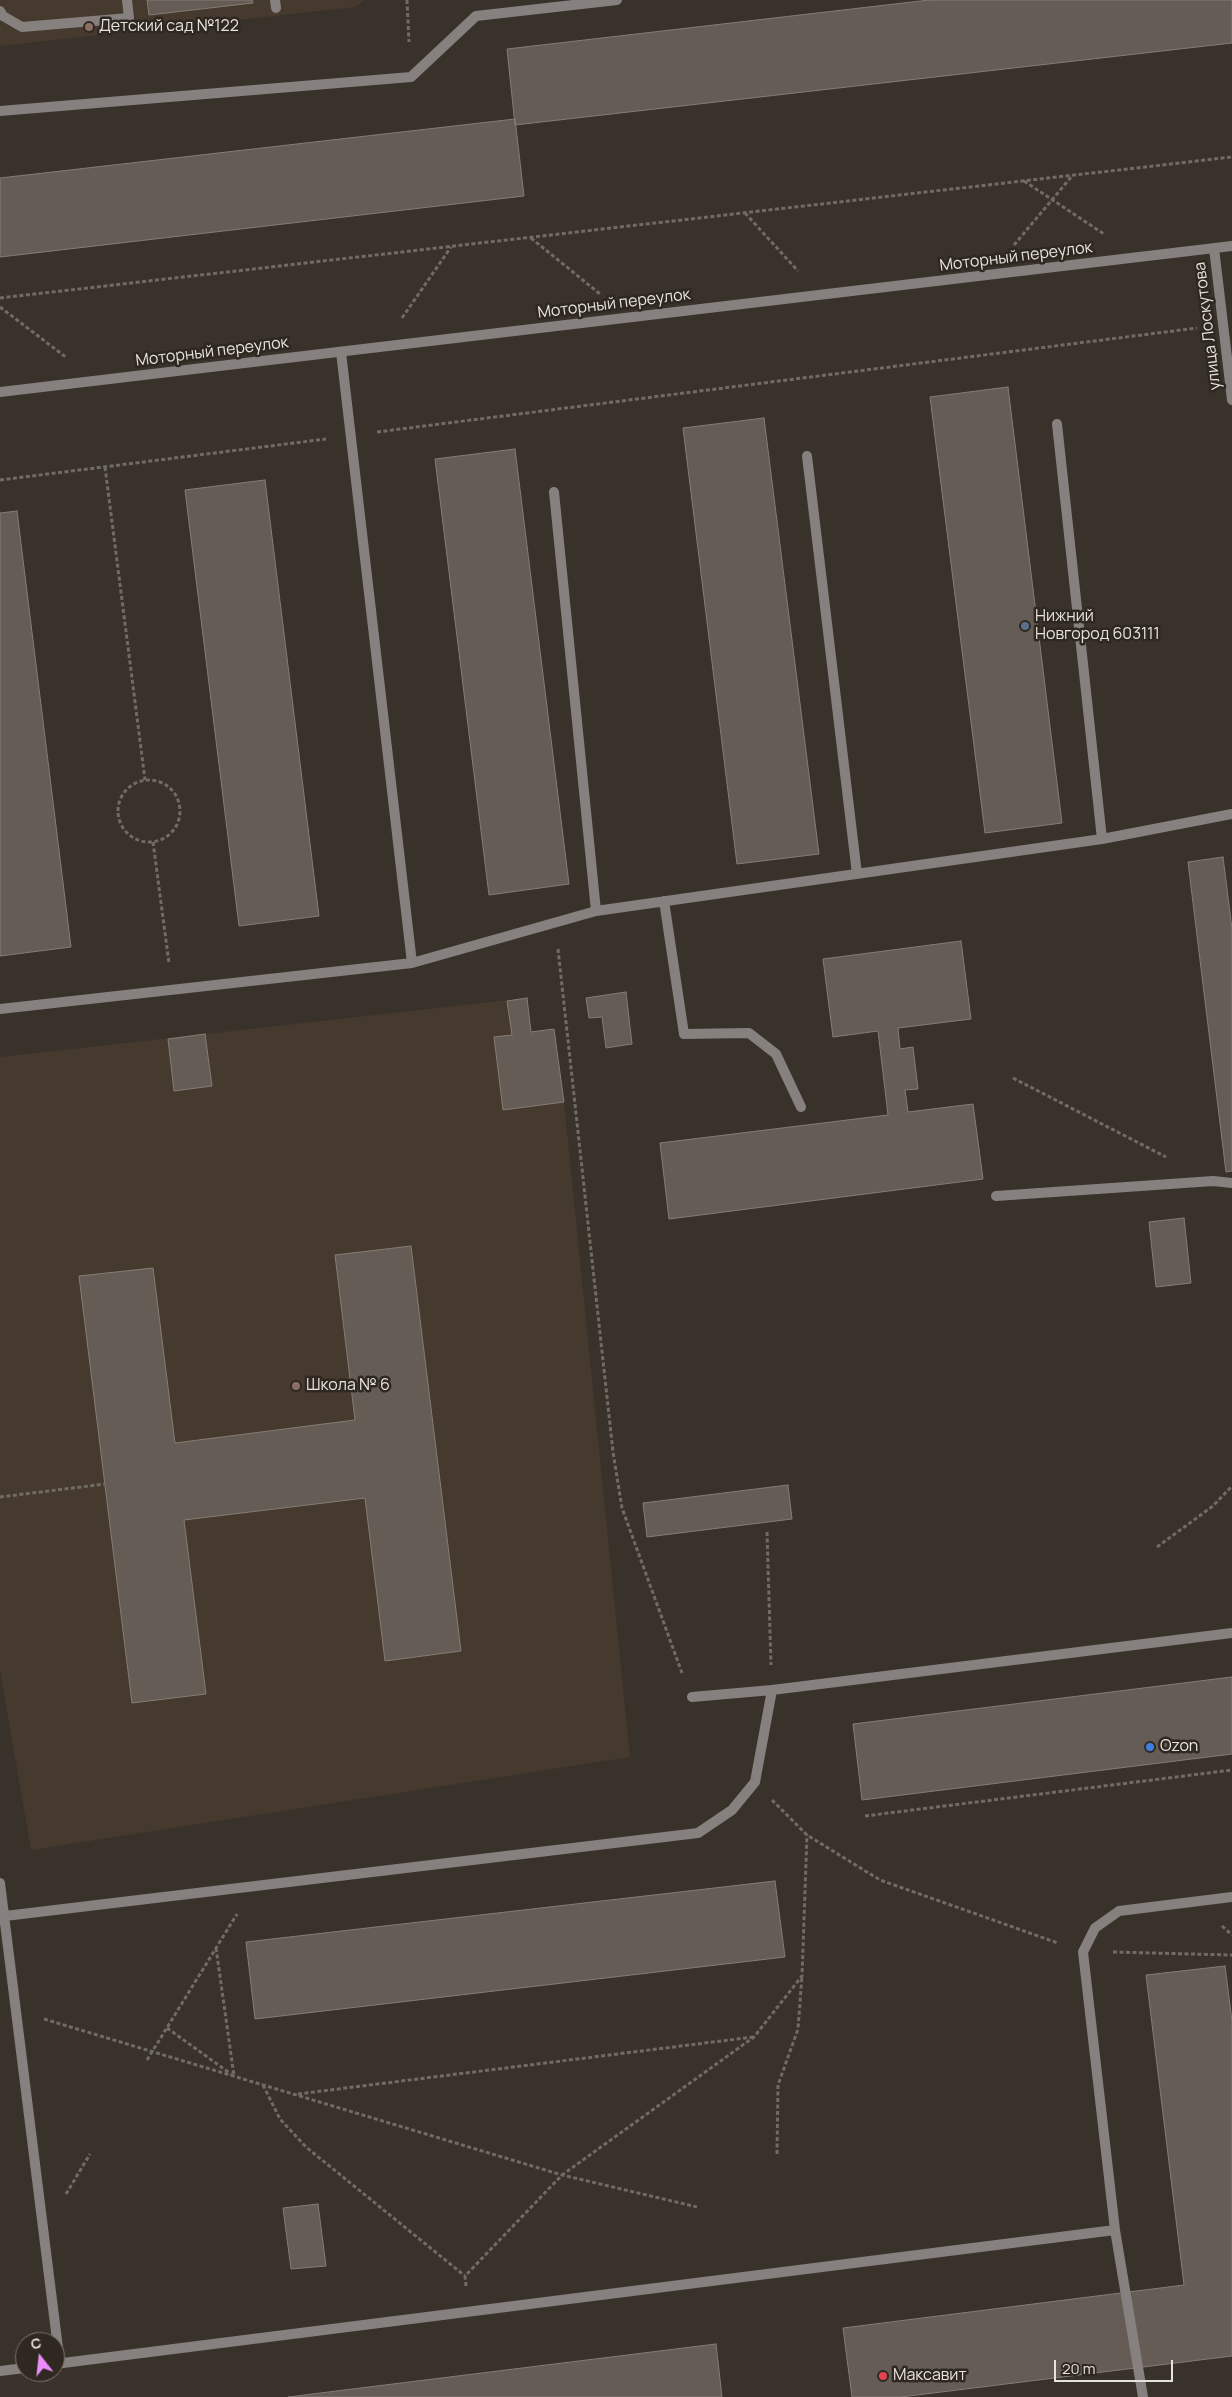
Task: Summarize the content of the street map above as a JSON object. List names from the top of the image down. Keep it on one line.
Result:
{"streets":{"street":["Моторный переулок","улица Лоскутова"]},"crossings":[["Моторный переулок","улица Лоскутова"]],"places":["Детский сад №122","Нижний Новгород 603111","Школа № 6","Ozon","Максавит"],"scale_bar":"20 m","north":"top"}
